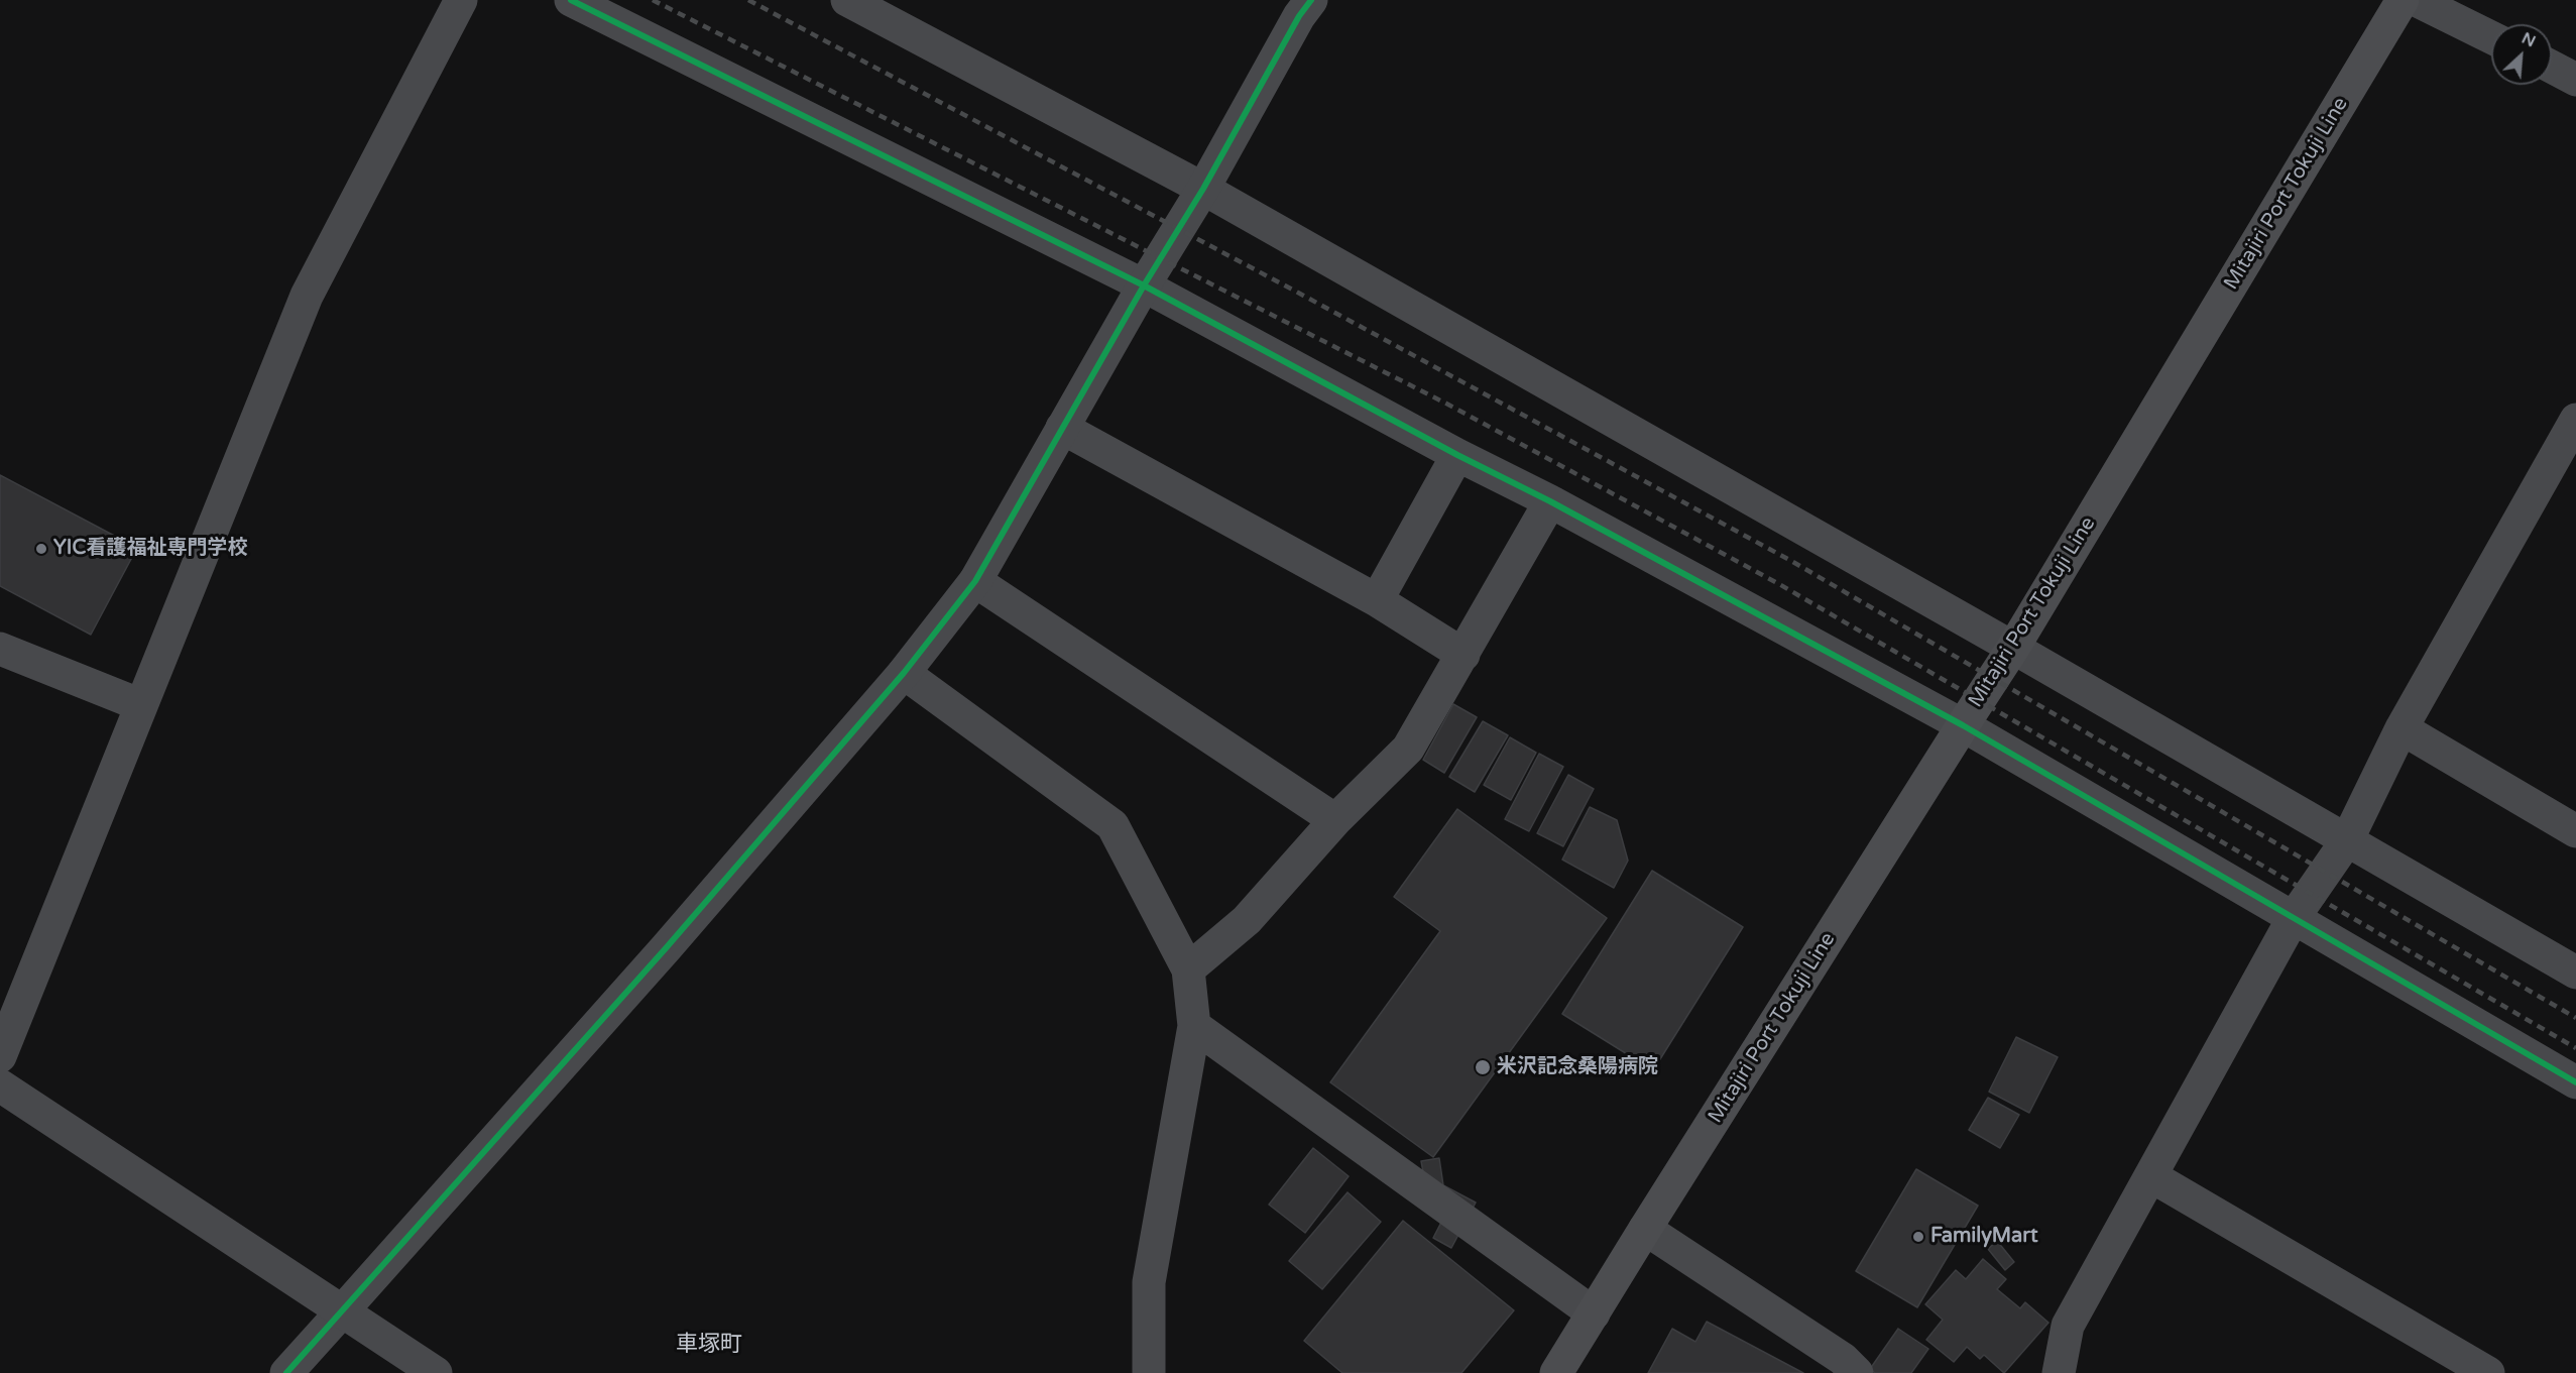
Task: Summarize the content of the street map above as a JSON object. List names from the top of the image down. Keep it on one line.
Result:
{"streets":{"main road":["Mitajiri Port Tokuji Line"]},"districts":["車塚町"],"places":["YIC看護福祉専門学校","米沢記念桑陽病院","FamilyMart"],"north":"top right"}
